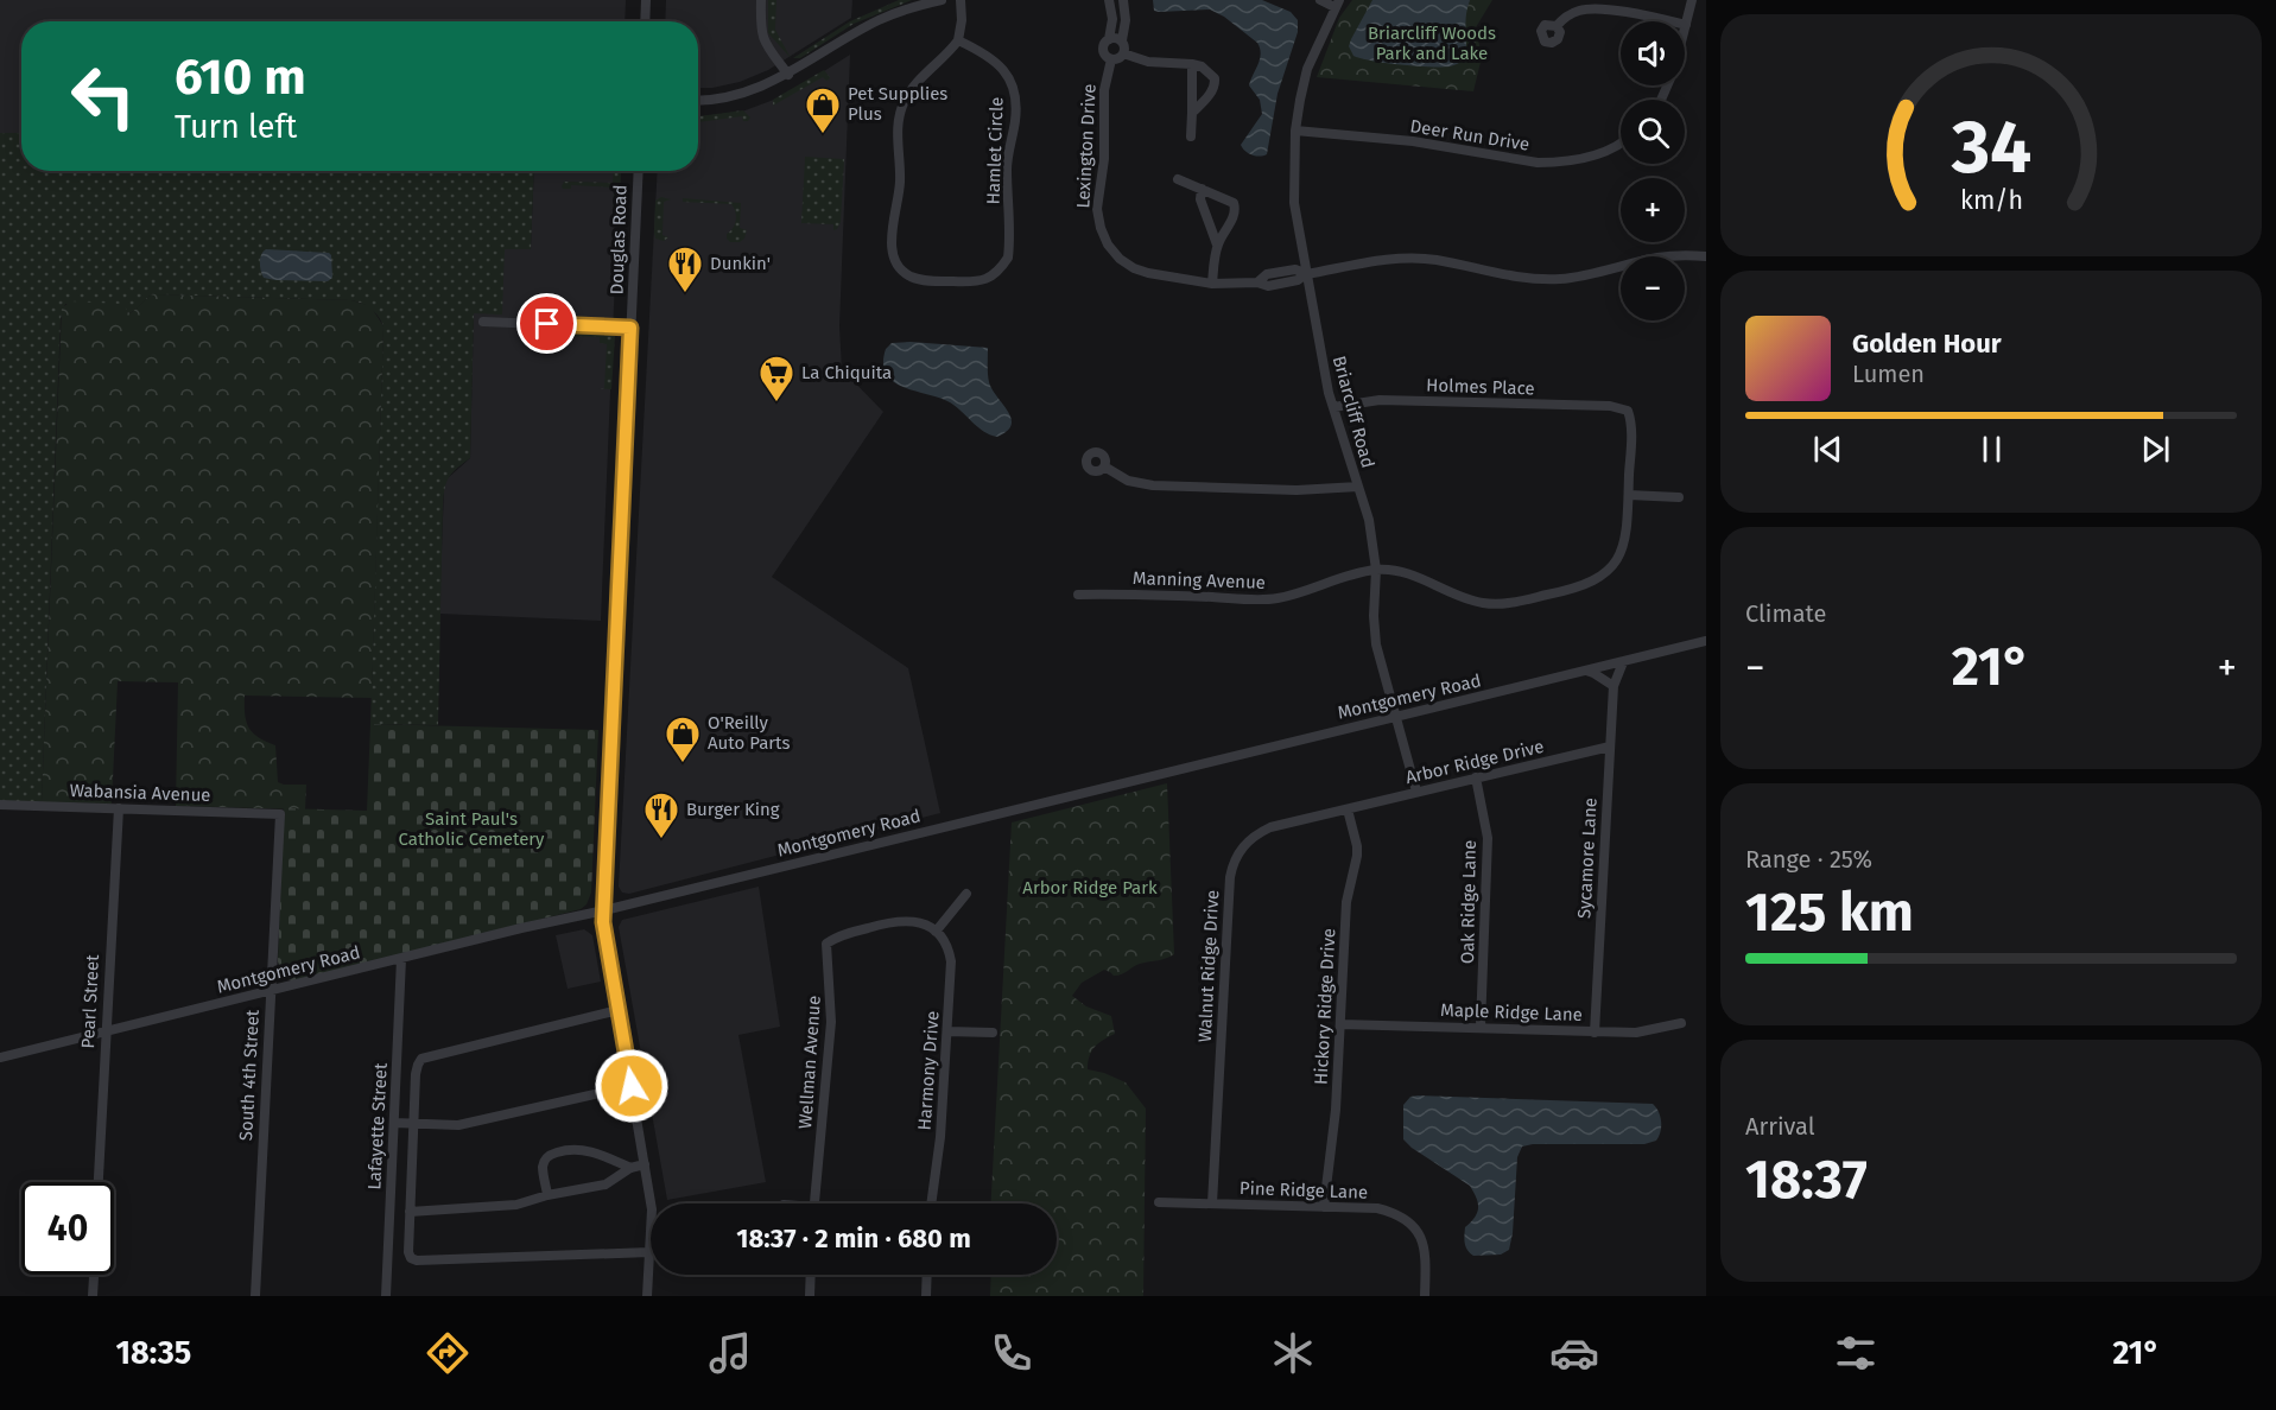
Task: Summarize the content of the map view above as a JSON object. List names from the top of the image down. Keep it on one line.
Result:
{"streets":{"street":["Deer Run Drive","Lexington Drive","Hamlet Circle","Douglas Road","Holmes Place","Briarcliff Road","Manning Avenue","Montgomery Road","Arbor Ridge Drive","Wabansia Avenue","Sycamore Lane","Oak Ridge Lane","Walnut Ridge Drive","Pearl Street","Hickory Ridge Drive","Maple Ridge Lane","Wellman Avenue","Harmony Drive","South 4th Street","Lafayette Street","Pine Ridge Lane"]},"crossings":[["Deer Run Drive","Briarcliff Road"],["Lexington Drive","Briarcliff Road"],["Douglas Road","Montgomery Road"],["Holmes Place","Briarcliff Road"],["Holmes Place","Manning Avenue"],["Briarcliff Road","Manning Avenue"],["Briarcliff Road","Montgomery Road"],["Briarcliff Road","Arbor Ridge Drive"],["Montgomery Road","Sycamore Lane"],["Montgomery Road","Pearl Street"],["Montgomery Road","South 4th Street"],["Montgomery Road","Lafayette Street"],["Arbor Ridge Drive","Sycamore Lane"],["Arbor Ridge Drive","Oak Ridge Lane"],["Arbor Ridge Drive","Walnut Ridge Drive"],["Arbor Ridge Drive","Hickory Ridge Drive"],["Wabansia Avenue","Pearl Street"],["Wabansia Avenue","South 4th Street"],["Sycamore Lane","Maple Ridge Lane"],["Oak Ridge Lane","Maple Ridge Lane"],["Walnut Ridge Drive","Hickory Ridge Drive"],["Walnut Ridge Drive","Pine Ridge Lane"],["Hickory Ridge Drive","Maple Ridge Lane"],["Hickory Ridge Drive","Pine Ridge Lane"],["Wellman Avenue","Harmony Drive"]],"parks":["Briarcliff Woods Park and Lake","Saint Paul's Catholic Cemetery","Arbor Ridge Park"],"places":{"shop":["Pet Supplies Plus","O'Reilly Auto Parts"],"restaurant":["Dunkin'","Burger King"],"supermarket":["La Chiquita"]},"page":{"map_buttons":["+","−"],"turn":["610 m","Turn left"],"song":["Golden Hour","Lumen"],"tile":["Climate",["Range · 25%","125 km"],["Arrival","18:37"]],"heat":["−","21°","+"],"limit":"40","trip":"18:37 · 2 min · 680 m","tabs":["18:35","21°"],"gauge":["34","km/h"]}}
